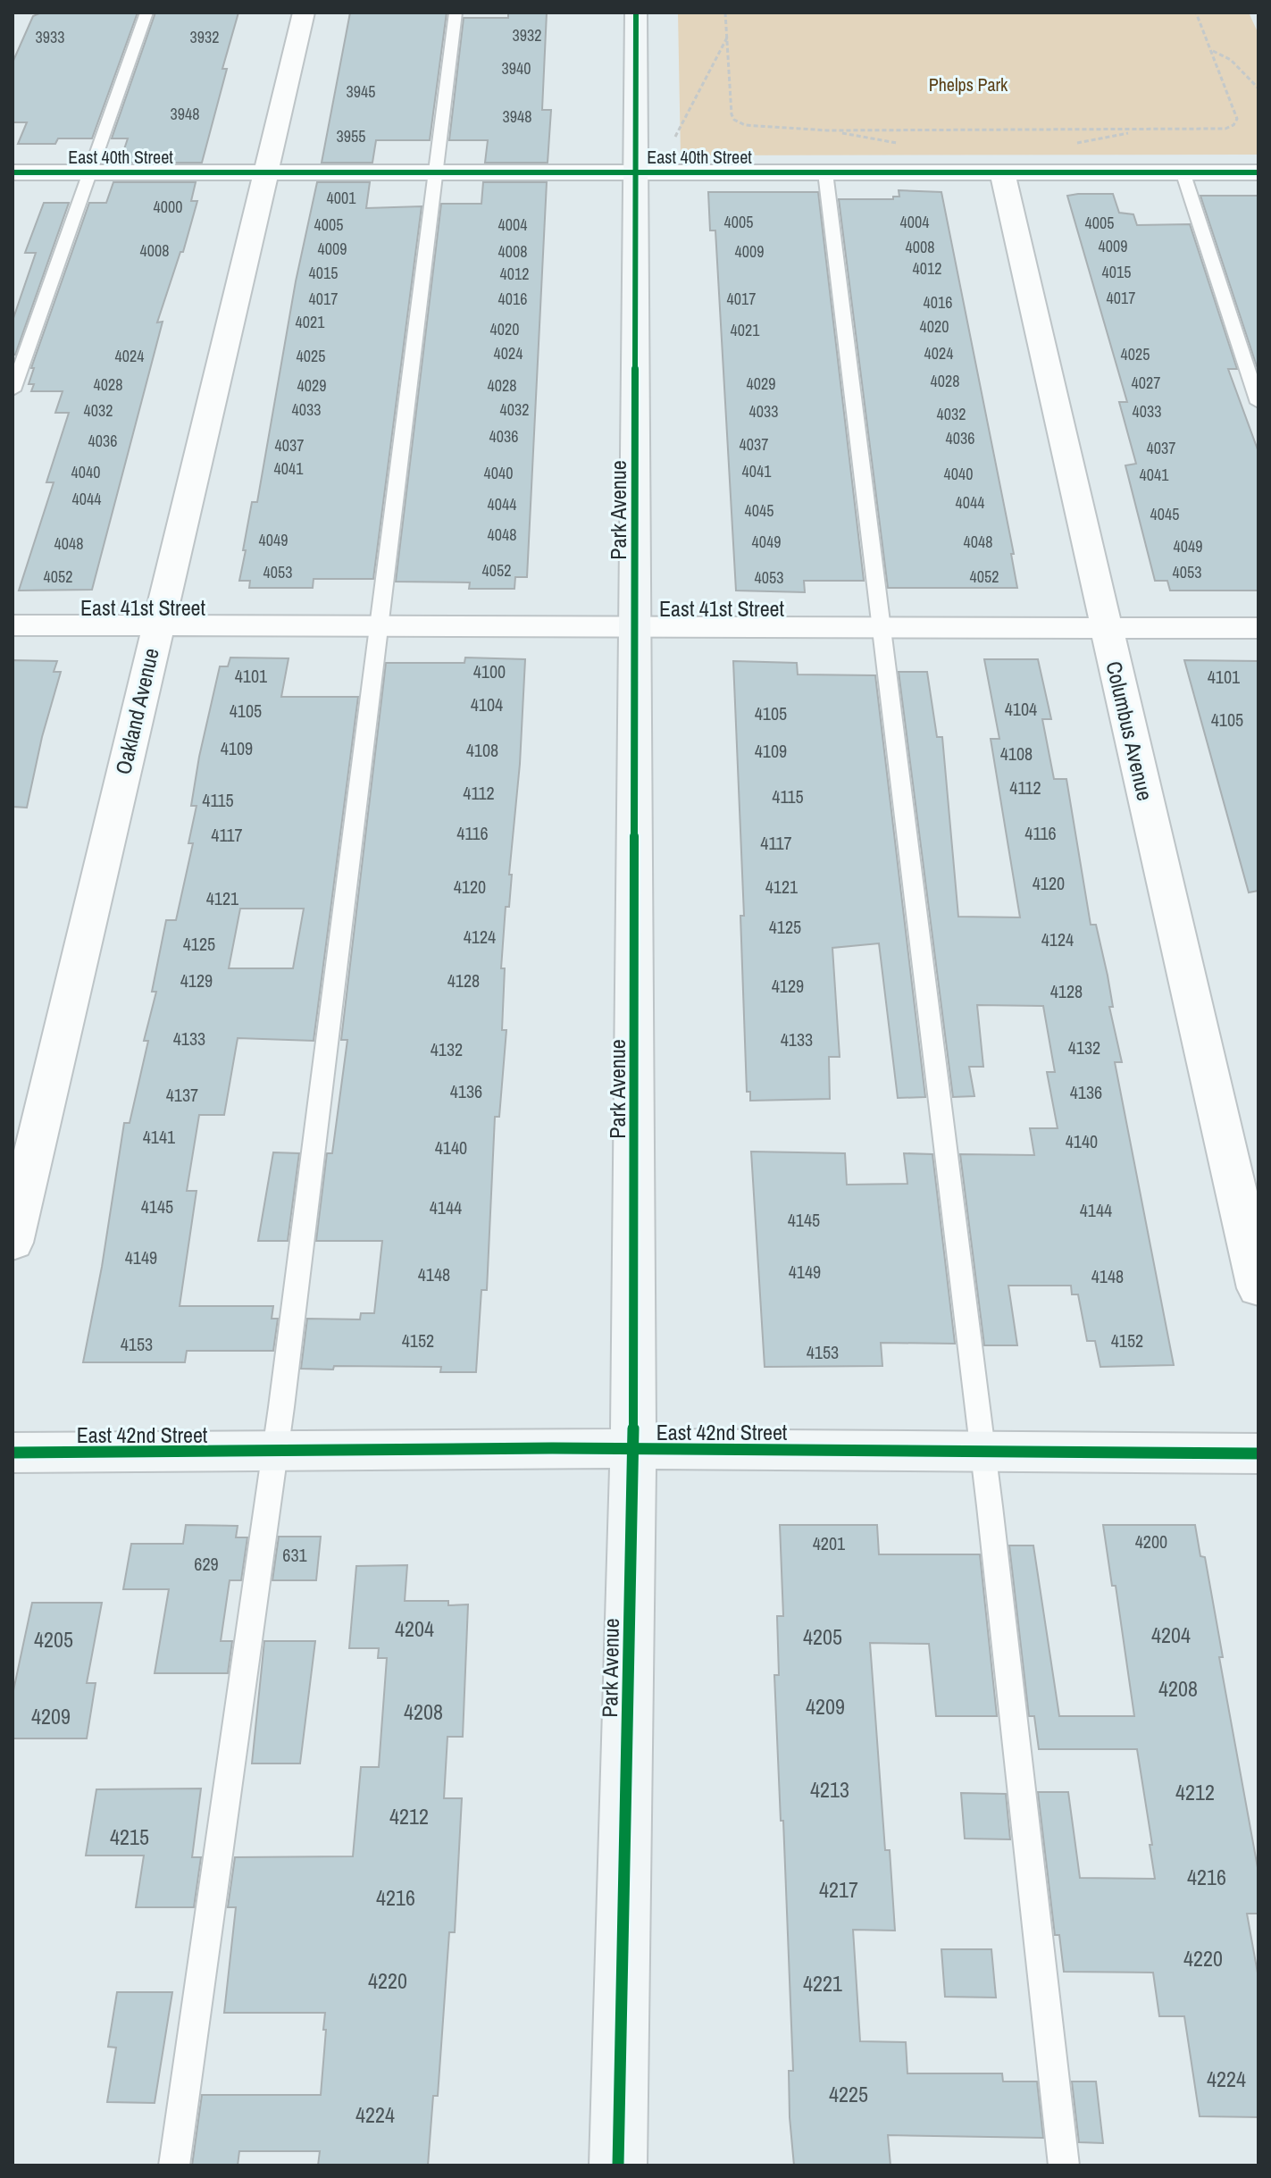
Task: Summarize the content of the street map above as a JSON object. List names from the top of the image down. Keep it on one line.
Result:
{"streets":{"street":["East 40th Street","Park Avenue","East 41st Street","Oakland Avenue","Columbus Avenue","East 42nd Street"]},"crossings":[["East 40th Street","Park Avenue"],["East 40th Street","Oakland Avenue"],["East 40th Street","Columbus Avenue"],["Park Avenue","East 41st Street"],["Park Avenue","East 42nd Street"],["East 41st Street","Oakland Avenue"],["East 41st Street","Columbus Avenue"]],"parks":["Phelps Park"],"house_numbers":["3932","3933","3932","3940","3945","3948","3948","3955","4001","4000","4005","4004","4005","4005","4004","4009","4008","4009","4008","4008","4009","4012","4015","4015","4012","4017","4017","4016","4017","4016","4021","4020","4020","4021","4024","4024","4025","4024","4025","4028","4027","4029","4028","4029","4028","4033","4032","4032","4033","4033","4032","4036","4036","4036","4037","4037","4037","4041","4041","4040","4040","4040","4041","4044","4044","4044","4045","4045","4048","4049","4049","4048","4048","4049","4052","4053","4053","4052","4052","4053","4100","4101","4101","4104","4104","4105","4105","4105","4109","4108","4109","4108","4112","4112","4115","4115","4116","4116","4117","4117","4120","4120","4121","4121","4125","4124","4124","4125","4129","4128","4129","4128","4133","4133","4132","4132","4136","4136","4137","4141","4140","4140","4145","4144","4144","4145","4149","4149","4148","4148","4152","4152","4153","4153","4200","4201","631","629","4204","4204","4205","4205","4208","4209","4208","4209","4213","4212","4212","4215","4216","4217","4216","4220","4220","4221","4224","4225","4224"]}
